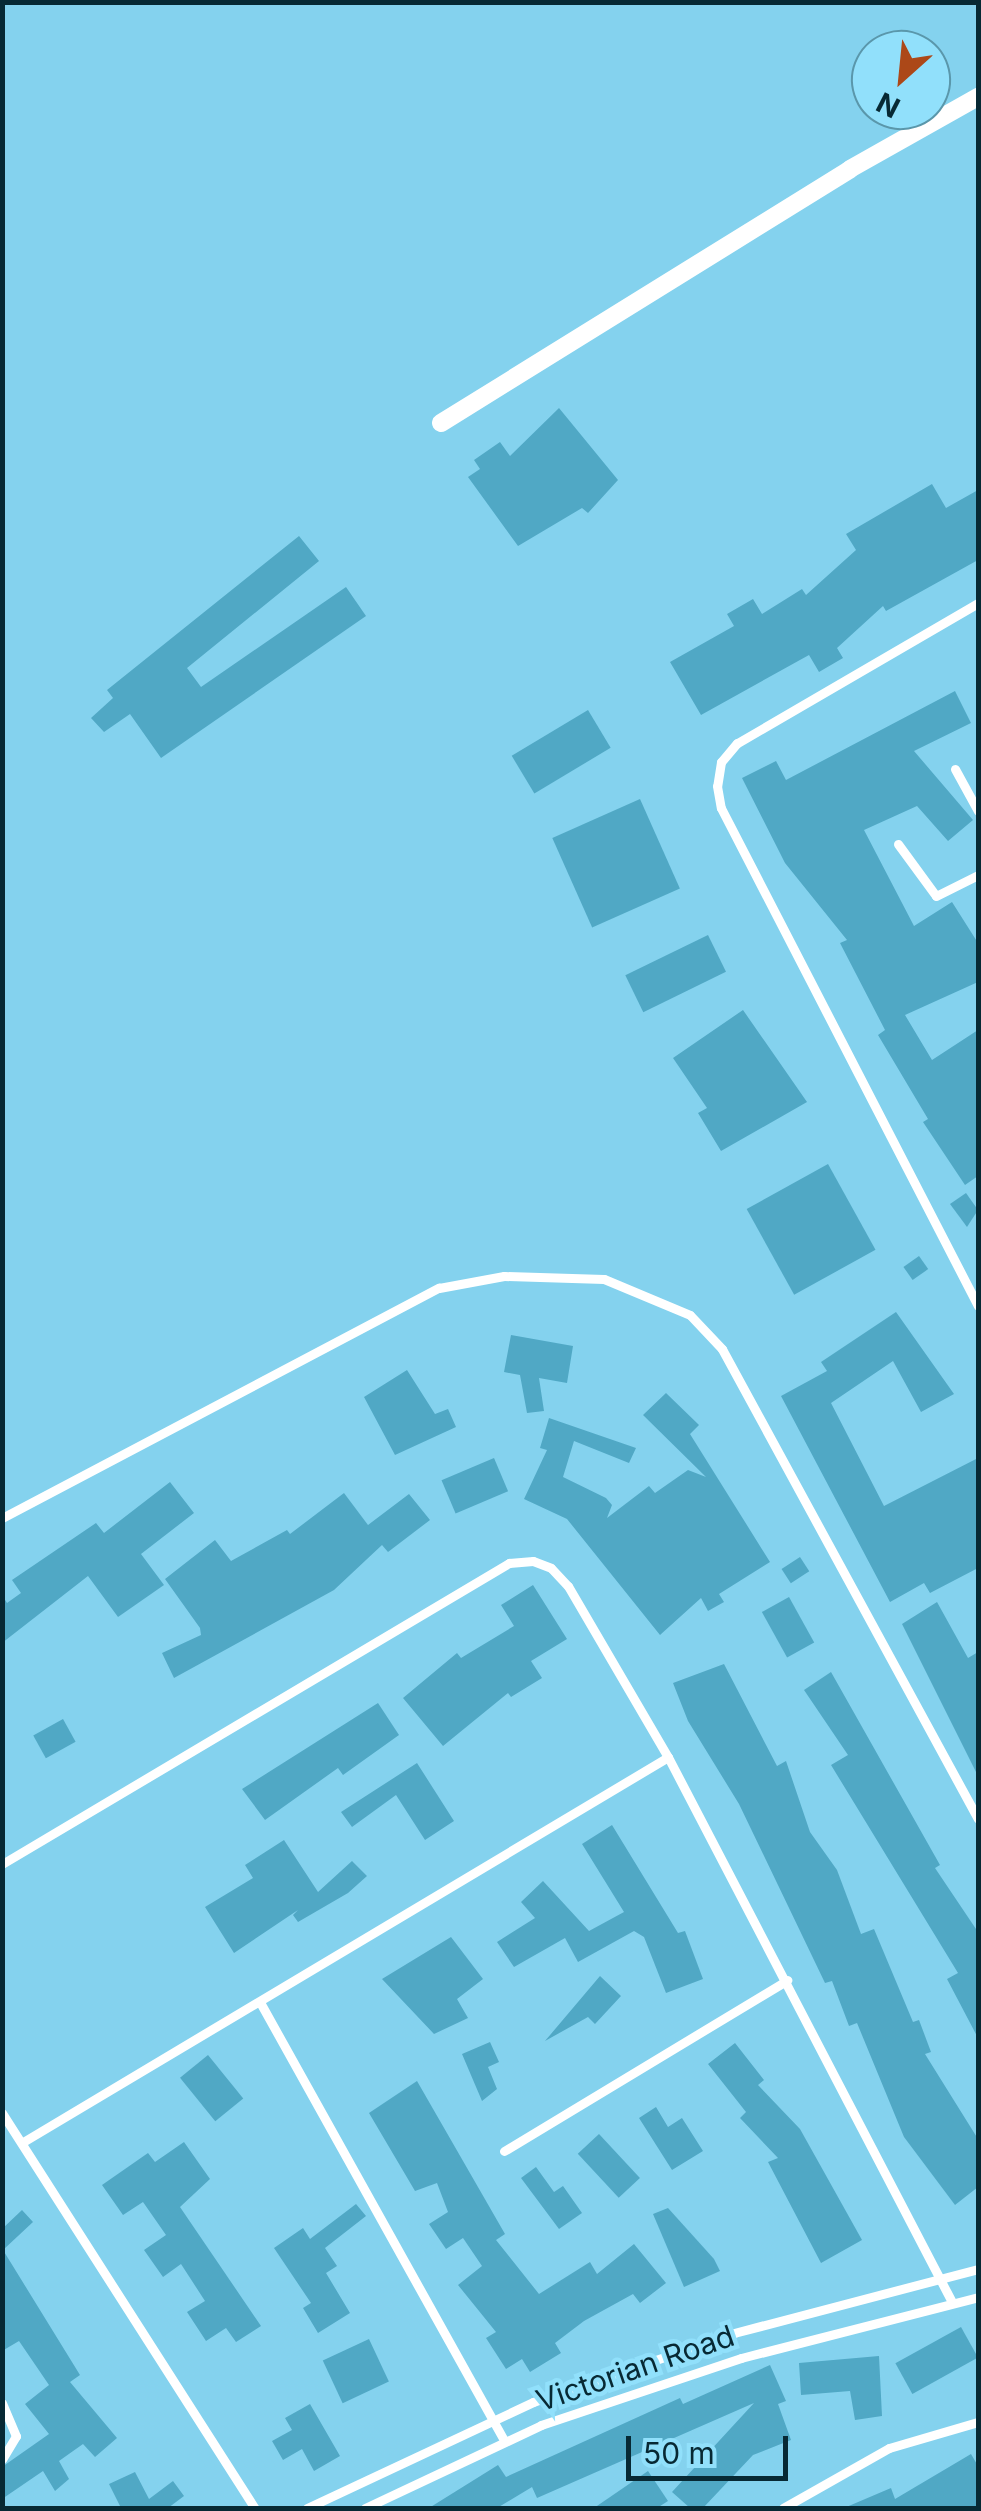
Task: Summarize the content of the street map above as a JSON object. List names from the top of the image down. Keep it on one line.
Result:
{"streets":{"lane":["Victorian Road"]},"scale_bar":"50 m","north":"bottom left"}
